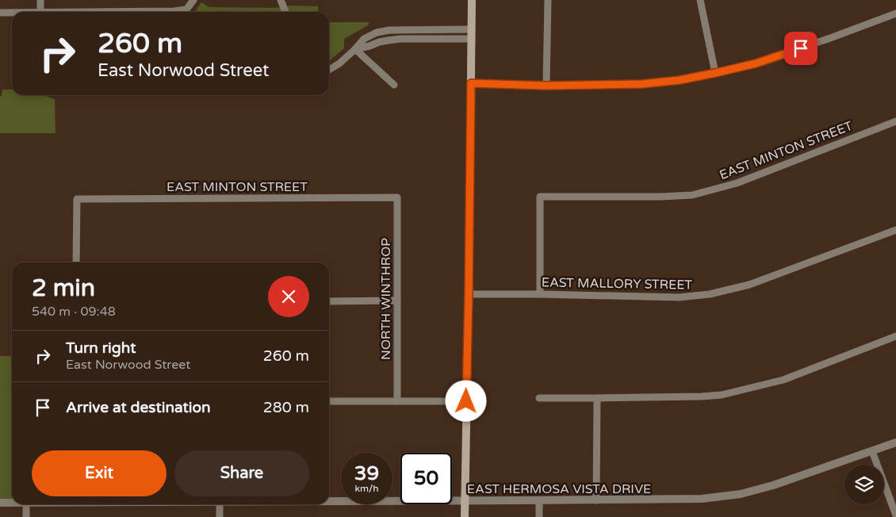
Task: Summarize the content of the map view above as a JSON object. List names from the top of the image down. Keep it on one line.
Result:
{"streets":{"street":["EAST MINTON STREET","EAST MALLORY STREET","NORTH WINTHROP","EAST HERMOSA VISTA DRIVE"]},"crossings":[["EAST MINTON STREET","EAST MALLORY STREET"],["EAST MINTON STREET","NORTH WINTHROP"]],"page":{"turn":["260 m","East Norwood Street"],"heading":["2 min","540 m · 09:48"],"list":[{"name":"Turn right","note":"East Norwood Street","value":"260 m"},{"name":"Arrive at destination","value":"280 m"}],"buttons":["Exit","Share"],"speed":"39 km/h","limit":"50"}}
